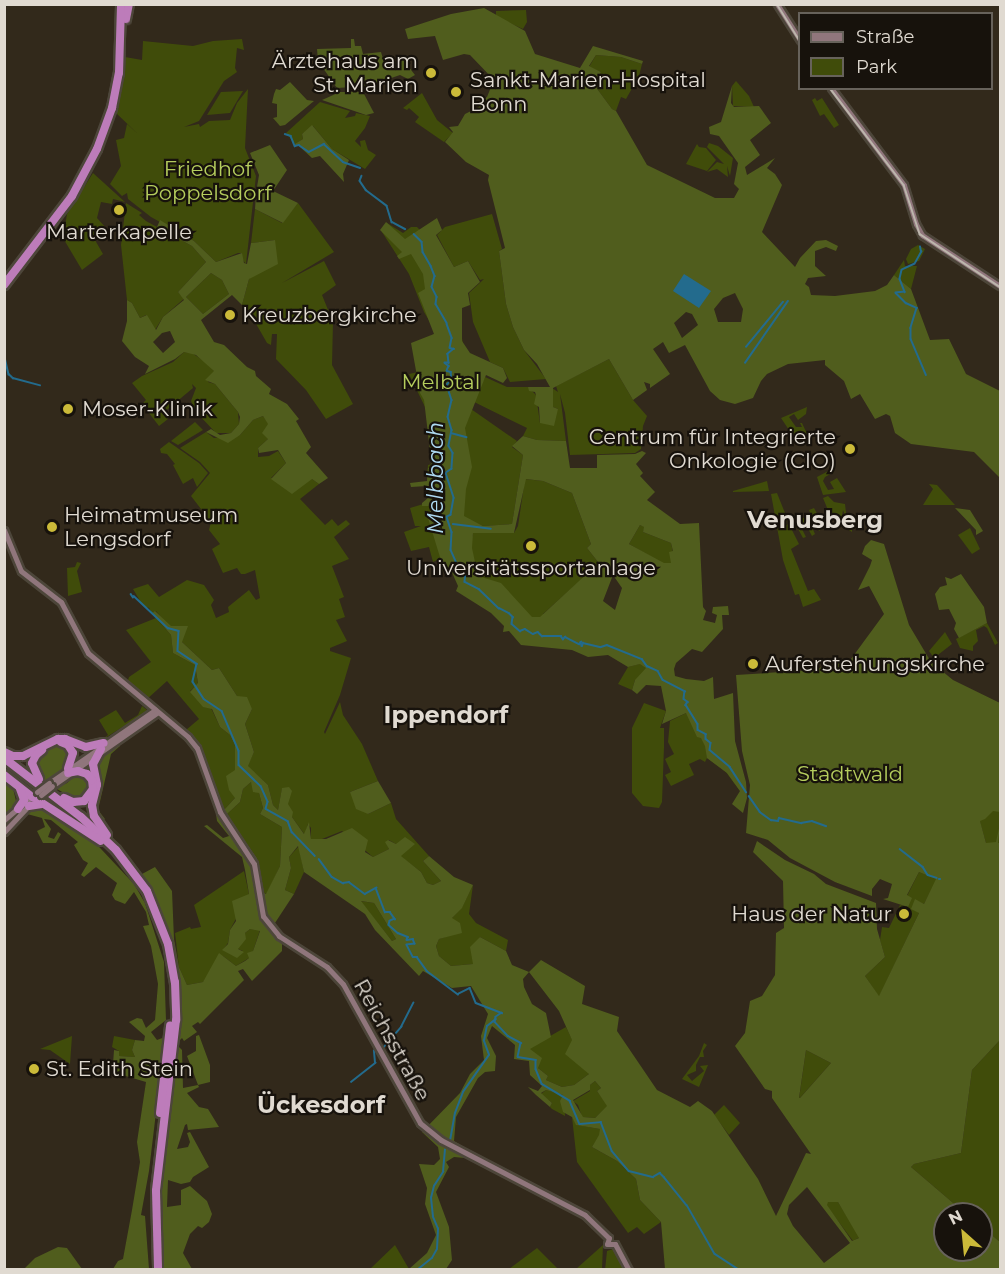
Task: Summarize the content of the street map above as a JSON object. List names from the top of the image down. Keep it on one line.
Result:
{"streets":{"main road":["Reichsstraße"]},"districts":["Venusberg","Ippendorf","Ückesdorf"],"water":["Melbbach"],"parks":["Friedhof Poppelsdorf","Melbtal","Stadtwald"],"places":["Ärztehaus am St. Marien","Sankt-Marien-Hospital Bonn","Marterkapelle","Kreuzbergkirche","Moser-Klinik","Centrum für Integrierte Onkologie (CIO)","Heimatmuseum Lengsdorf","Universitätssportanlage","Auferstehungskirche","Haus der Natur","St. Edith Stein"],"legend":["Straße","Park"],"north":"top left"}
